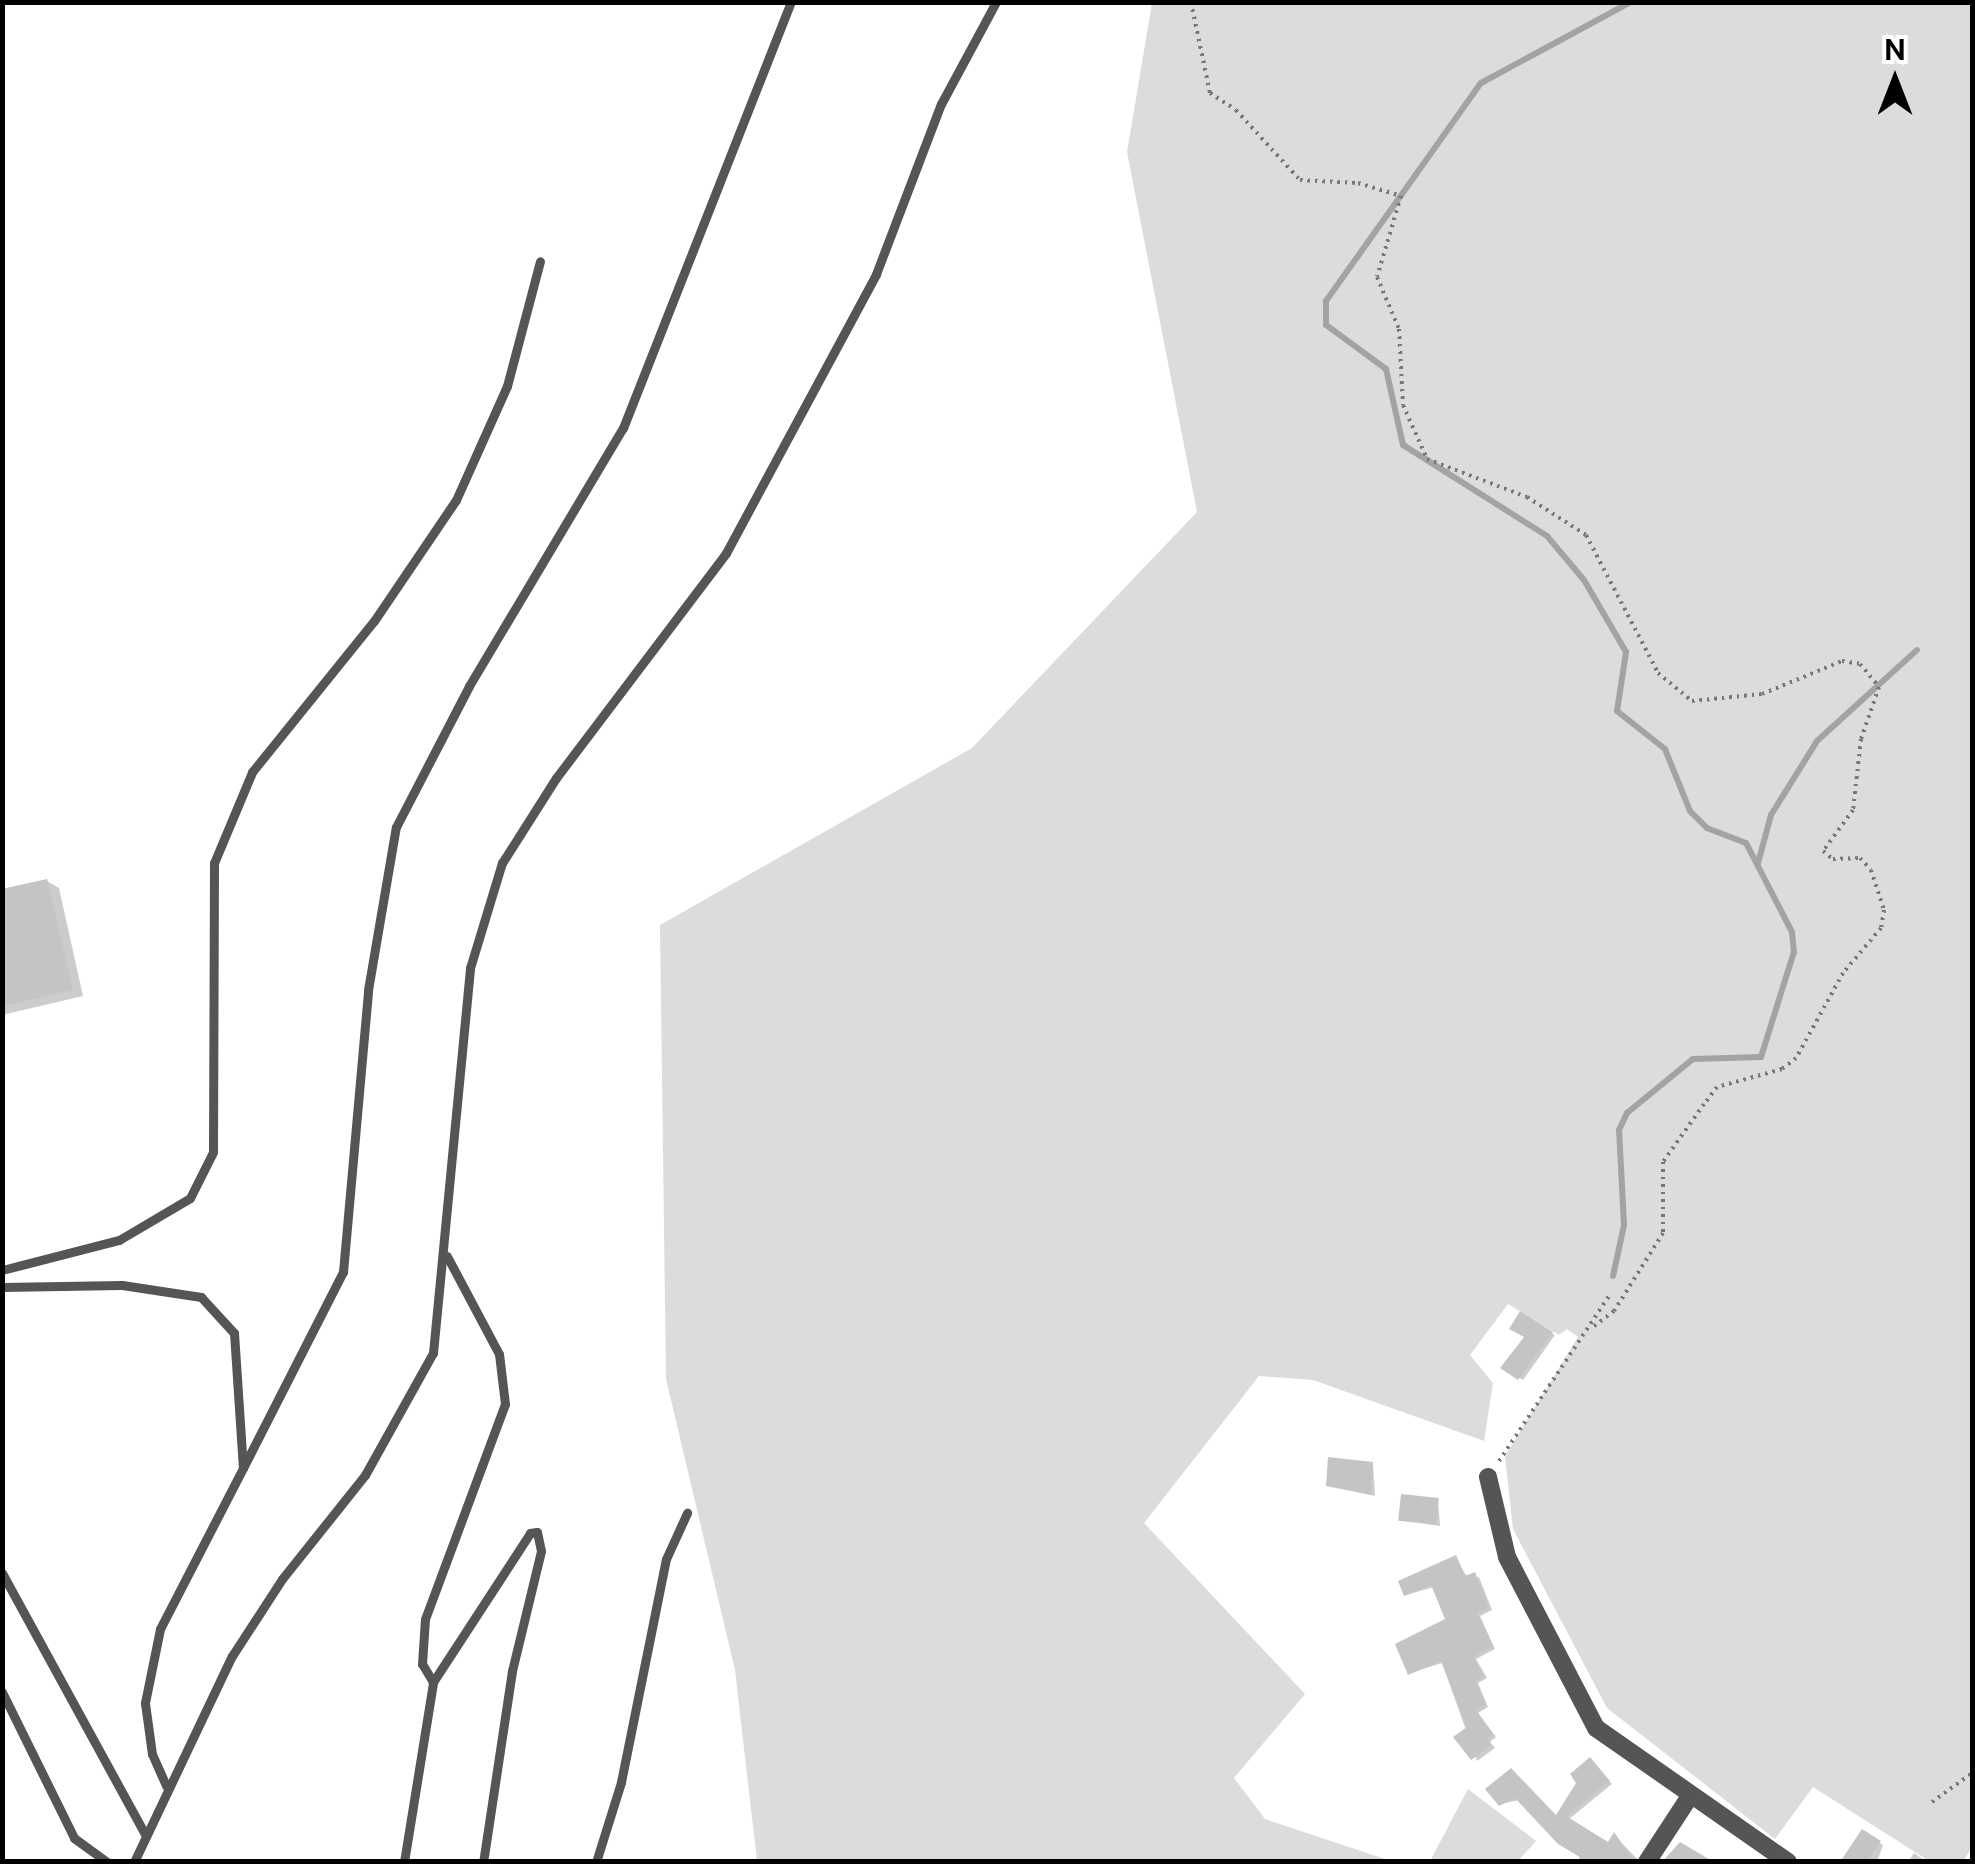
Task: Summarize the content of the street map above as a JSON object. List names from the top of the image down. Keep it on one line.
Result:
{"north":"top"}
